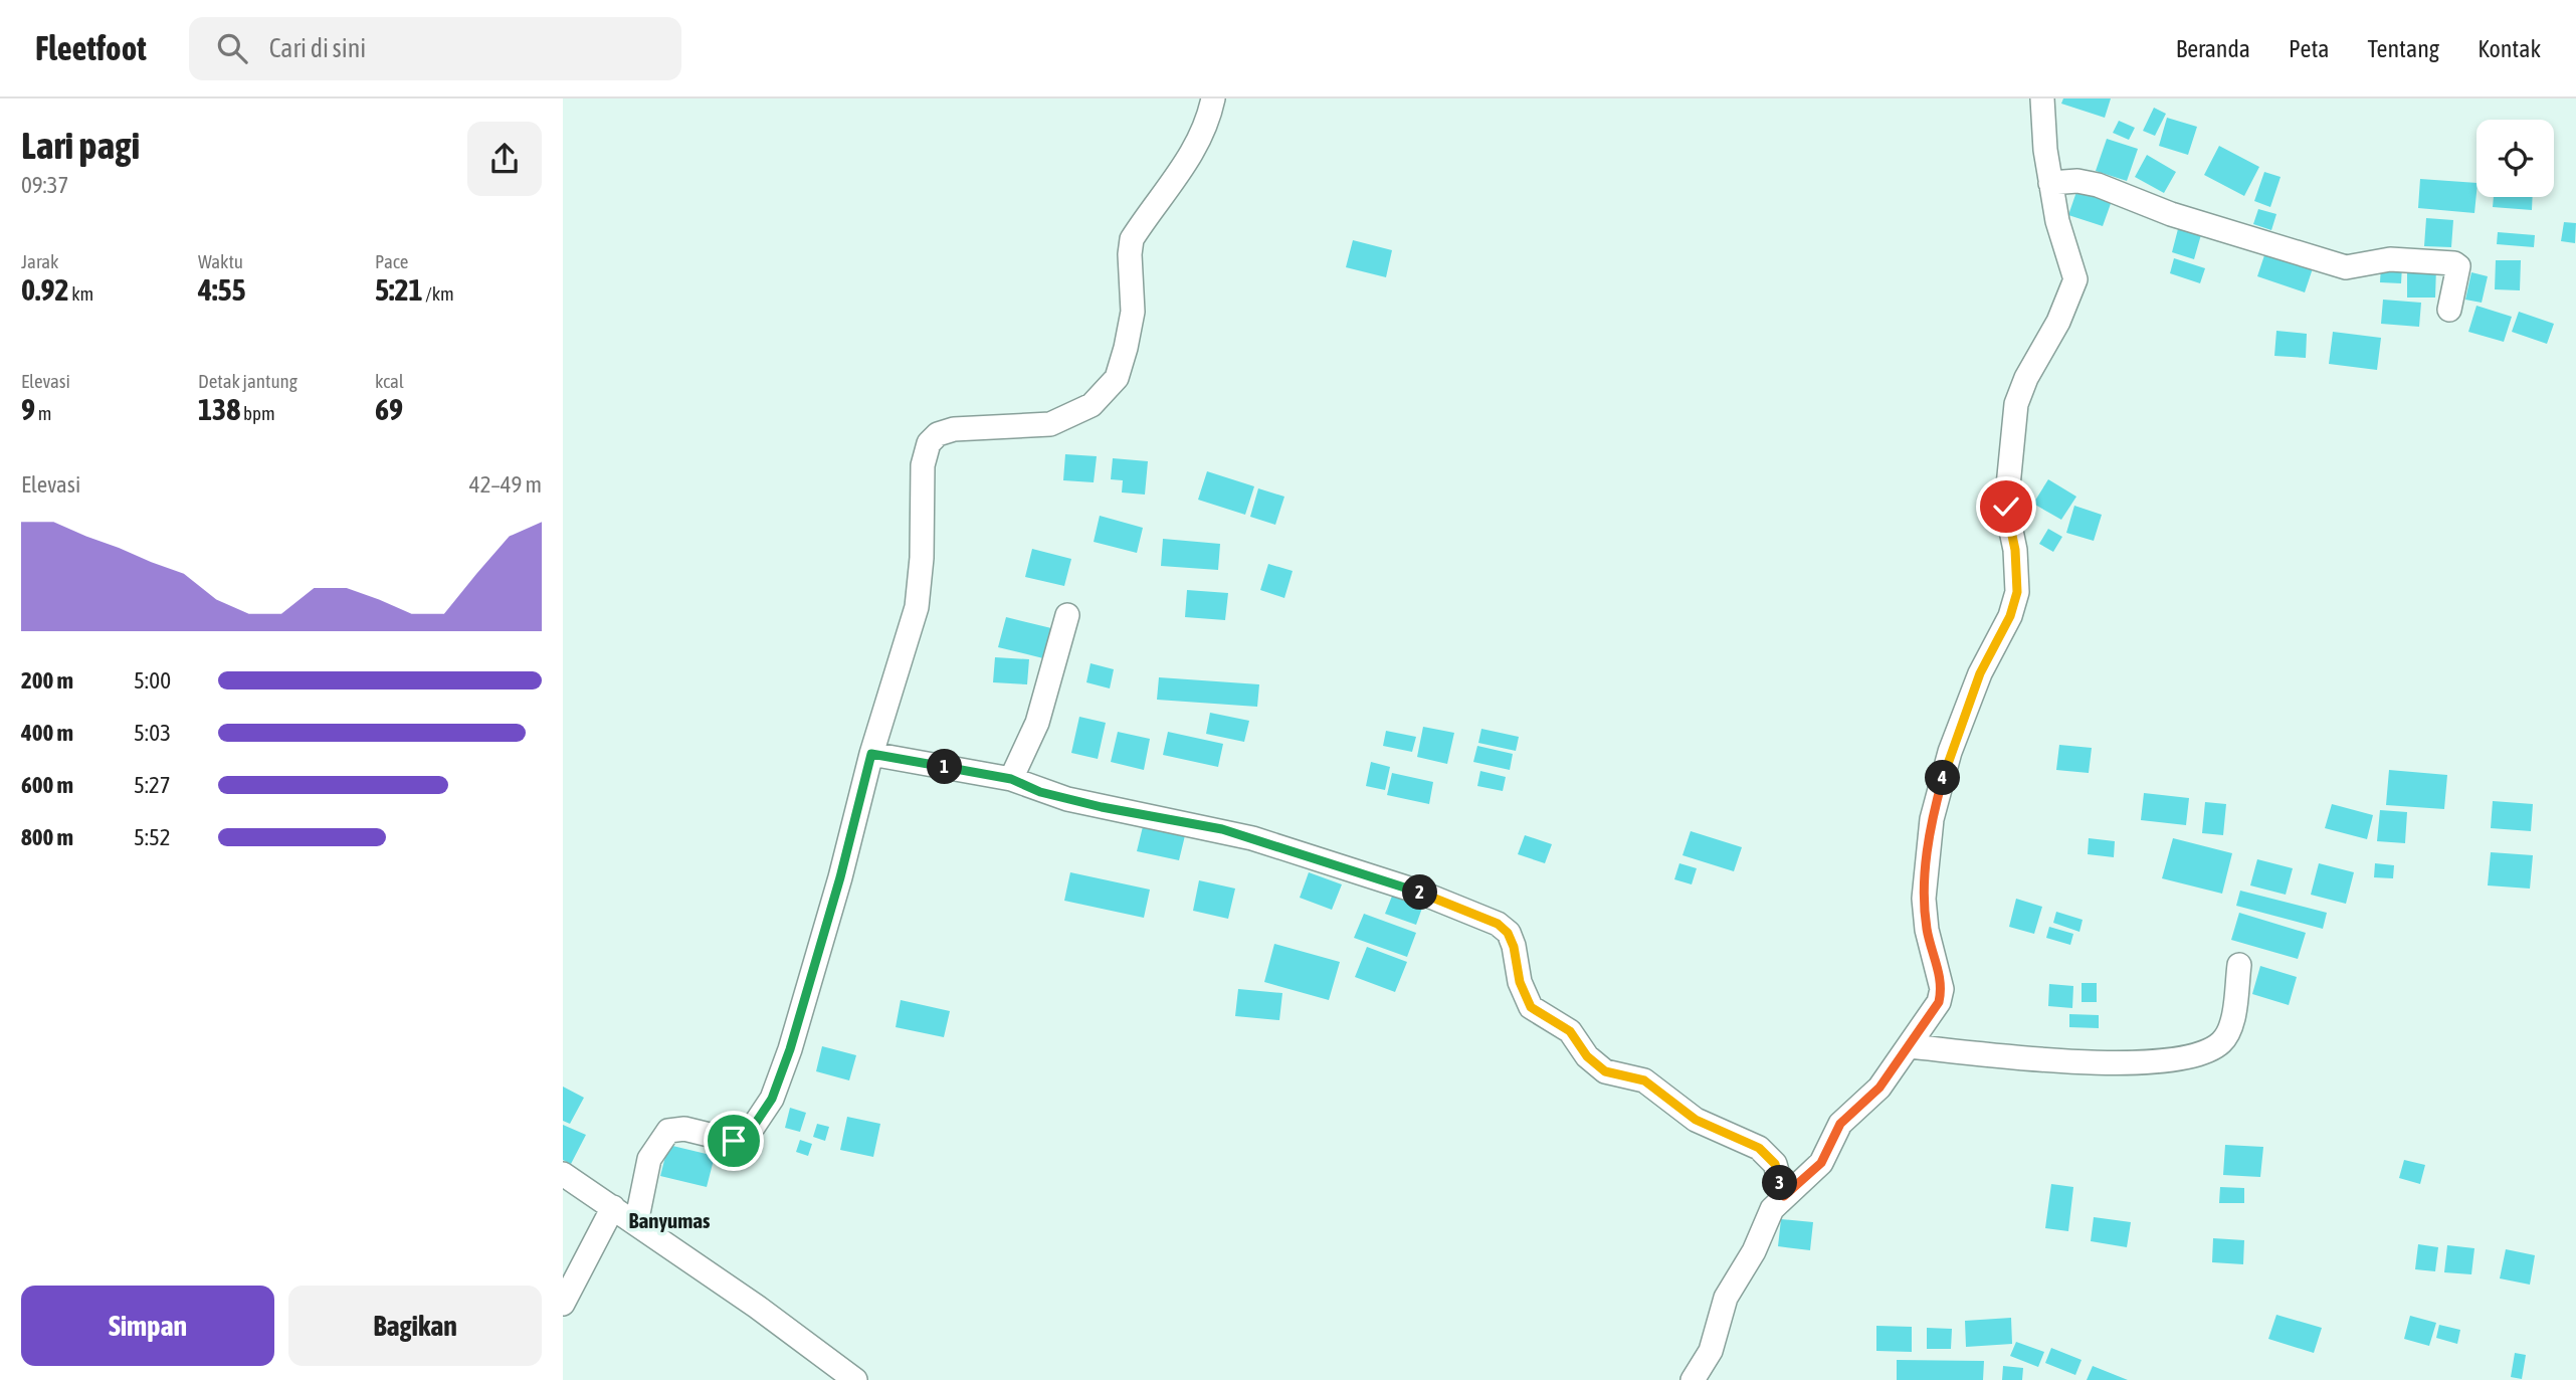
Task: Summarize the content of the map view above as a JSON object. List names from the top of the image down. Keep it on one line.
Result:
{"districts":["Banyumas"],"page":{"header":"Fleetfoot","search":"Cari di sini","nav":["Beranda","Peta","Tentang","Kontak"],"heading":["Lari pagi","09:37"],"stats":[["Jarak","0.92 km"],["Waktu","4:55"],["Pace","5:21 /km"],["Elevasi","9 m"],["Detak jantung","138 bpm"],["kcal","69"]],"chart":["Elevasi","42–49 m"],"list":[{"name":"200 m","note":"5:00"},{"name":"400 m","note":"5:03"},{"name":"600 m","note":"5:27"},{"name":"800 m","note":"5:52"}],"pins":["1","4","2","3"],"buttons":["Simpan","Bagikan"]}}
